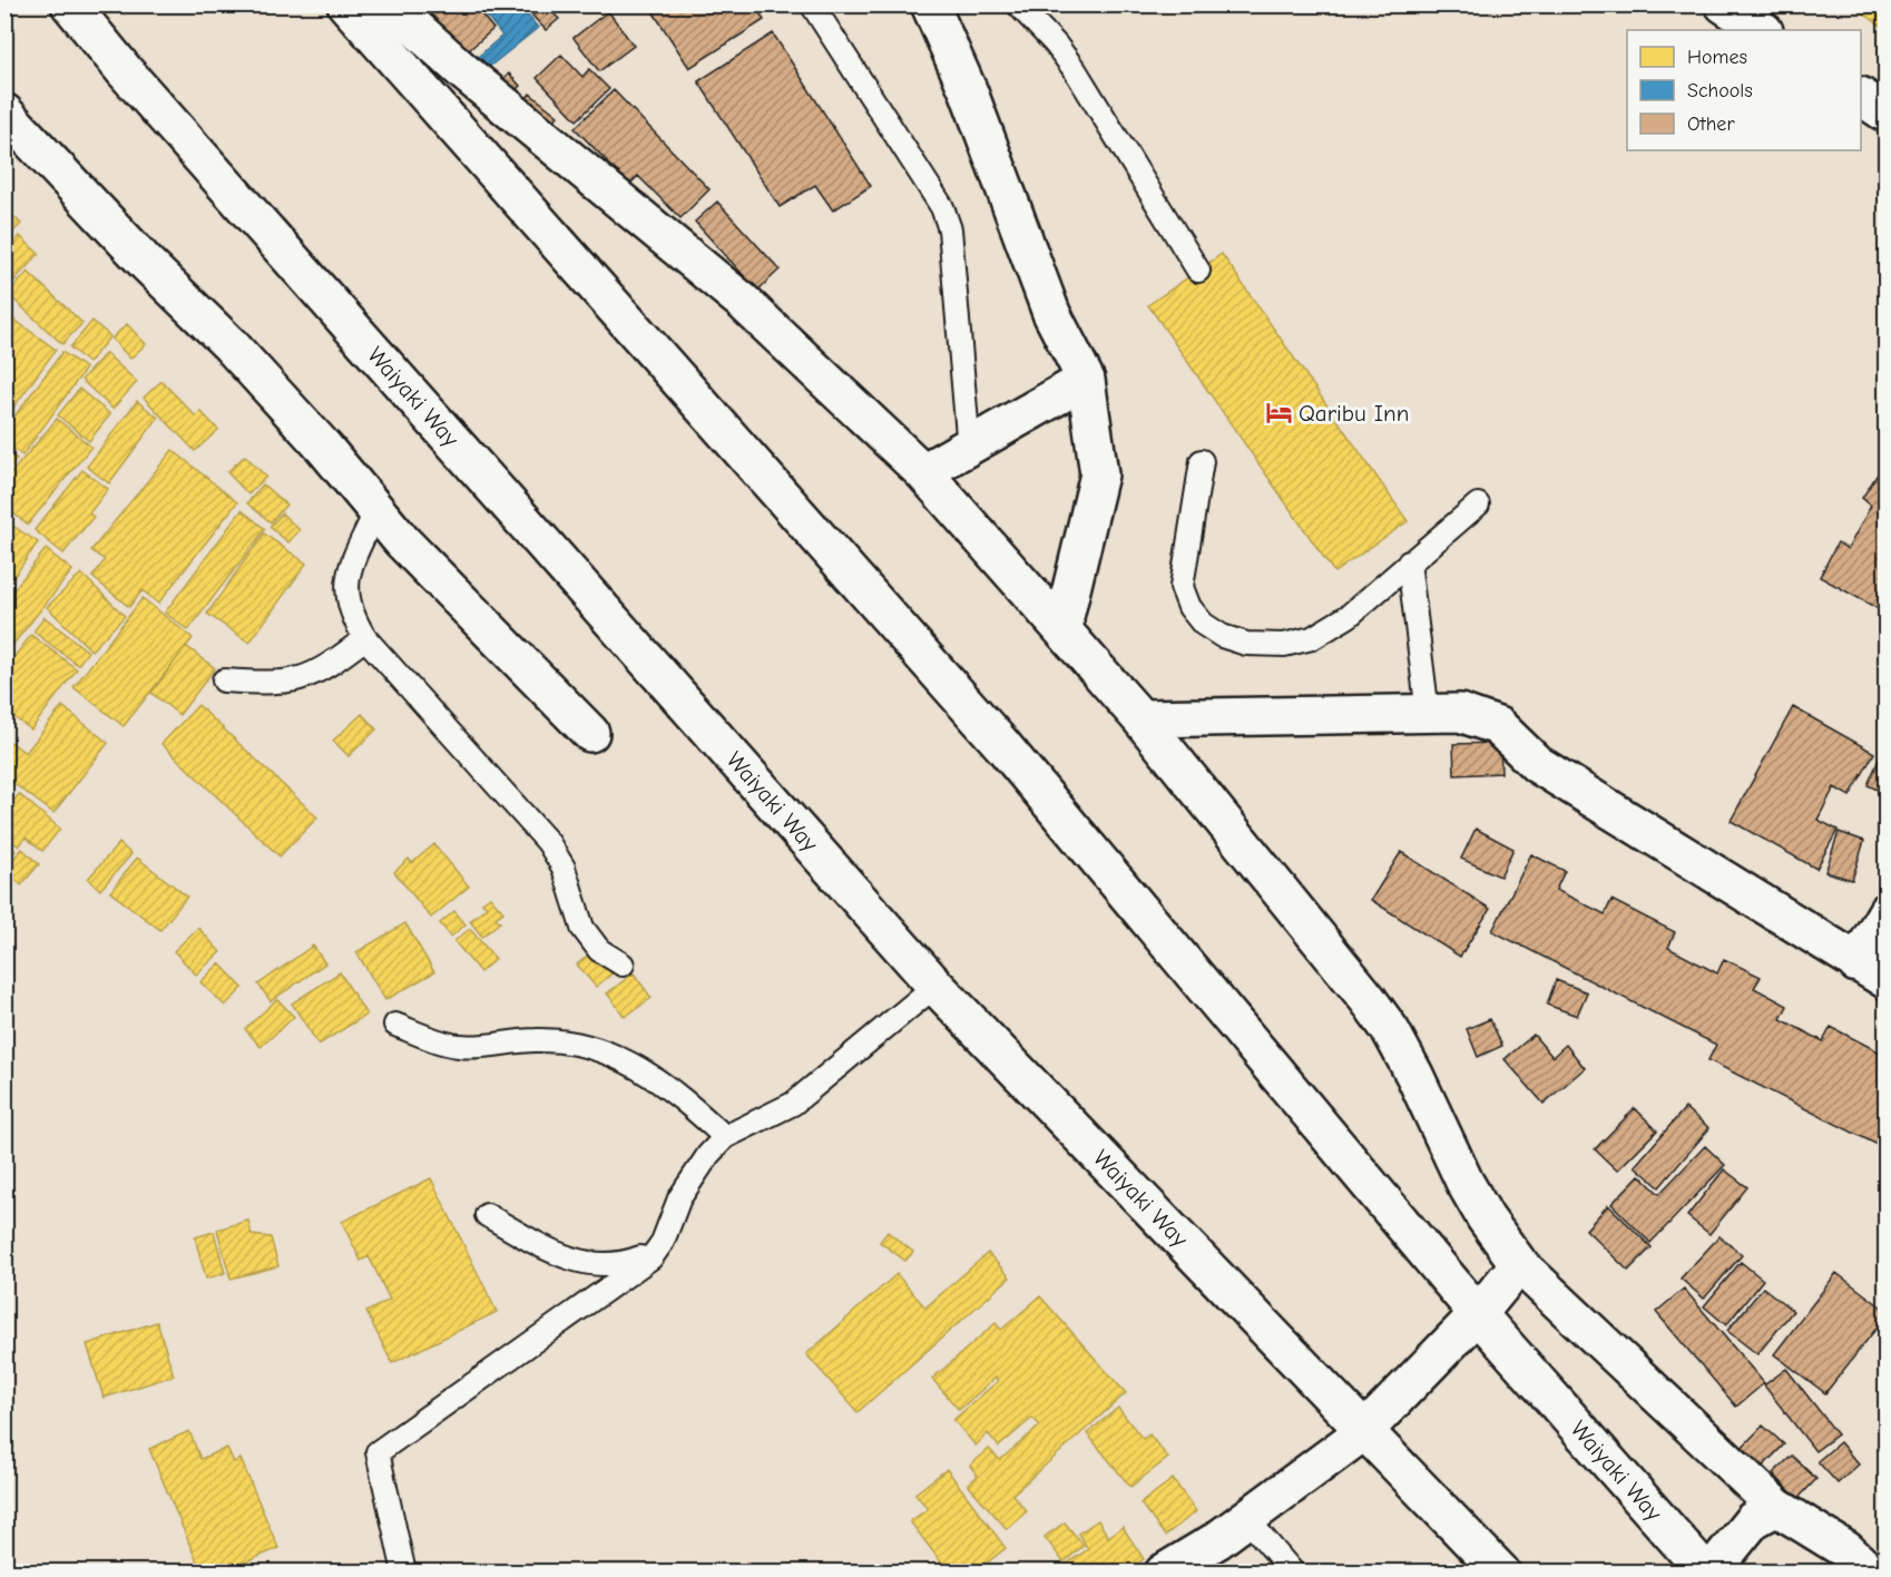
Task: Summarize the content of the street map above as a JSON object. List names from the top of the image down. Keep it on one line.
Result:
{"streets":{"main road":["Waiyaki Way"]},"places":{"hotel":["Qaribu Inn"]},"legend":["Homes","Schools","Other"]}
